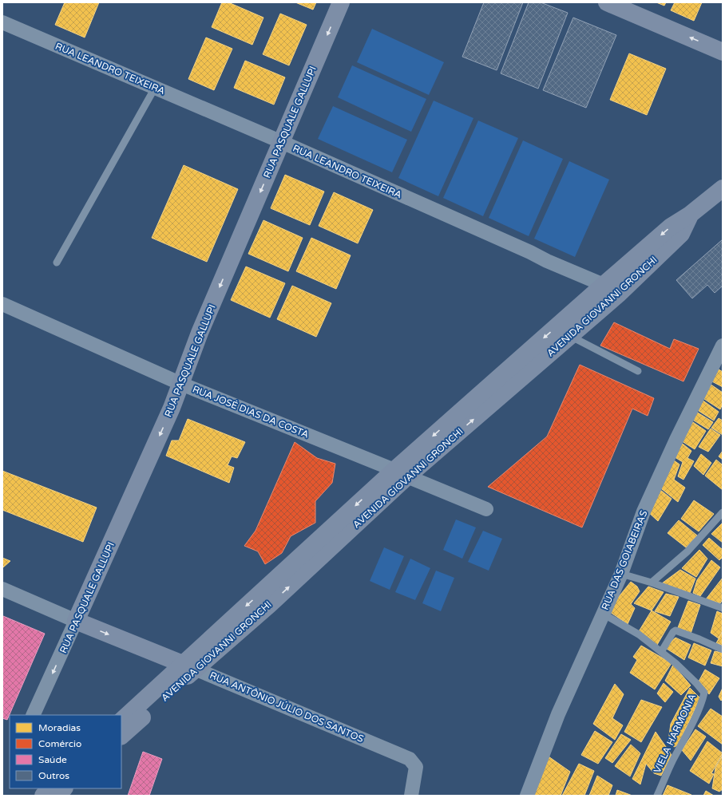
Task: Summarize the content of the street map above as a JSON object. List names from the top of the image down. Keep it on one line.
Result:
{"streets":{"main road":["RUA PASQUALE GALLUPI","AVENIDA GIOVANNI GRONCHI","RUA ANTÔNIO JÚLIO DOS SANTOS"],"street":["RUA LEANDRO TEIXEIRA","RUA JOSÉ DIAS DA COSTA","RUA DAS GOIABEIRAS"],"lane":["VIELA HARMONIA"]},"crossings":[["RUA LEANDRO TEIXEIRA","RUA PASQUALE GALLUPI"],["RUA LEANDRO TEIXEIRA","AVENIDA GIOVANNI GRONCHI"],["RUA PASQUALE GALLUPI","RUA JOSÉ DIAS DA COSTA"],["RUA PASQUALE GALLUPI","RUA ANTÔNIO JÚLIO DOS SANTOS"],["AVENIDA GIOVANNI GRONCHI","RUA JOSÉ DIAS DA COSTA"],["AVENIDA GIOVANNI GRONCHI","RUA ANTÔNIO JÚLIO DOS SANTOS"],["RUA DAS GOIABEIRAS","VIELA HARMONIA"]],"one_way":["RUA PASQUALE GALLUPI"],"legend":["Moradias","Comércio","Saúde","Outros"]}
